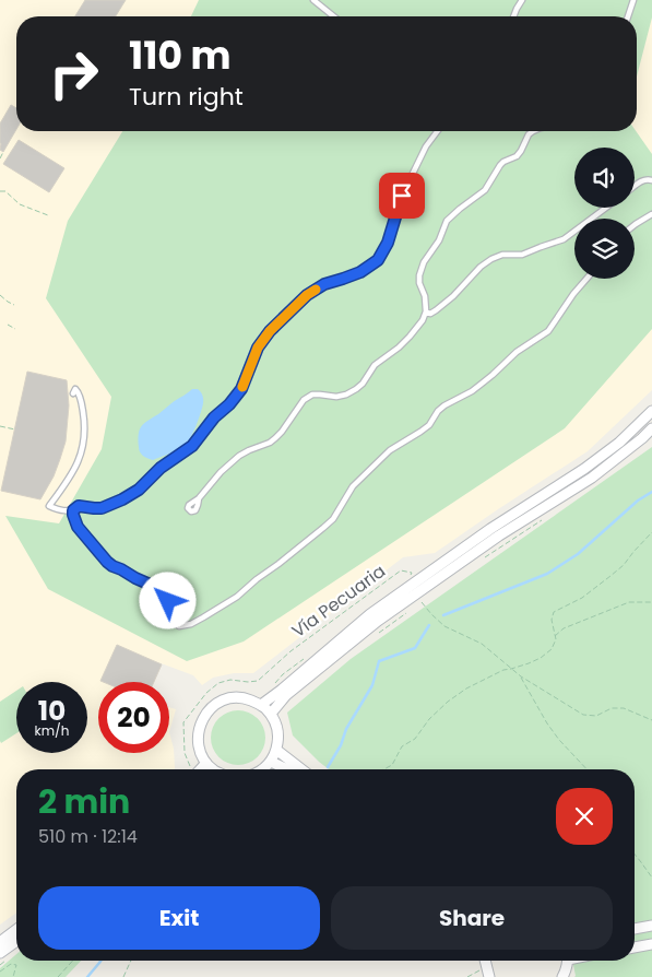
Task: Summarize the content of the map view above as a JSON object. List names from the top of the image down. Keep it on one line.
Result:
{"streets":{"path":["Vía Pecuaria"]},"page":{"turn":["110 m","Turn right"],"speed":"10 km/h","limit":"20","heading":["2 min","510 m · 12:14"],"buttons":["Exit","Share"]}}
